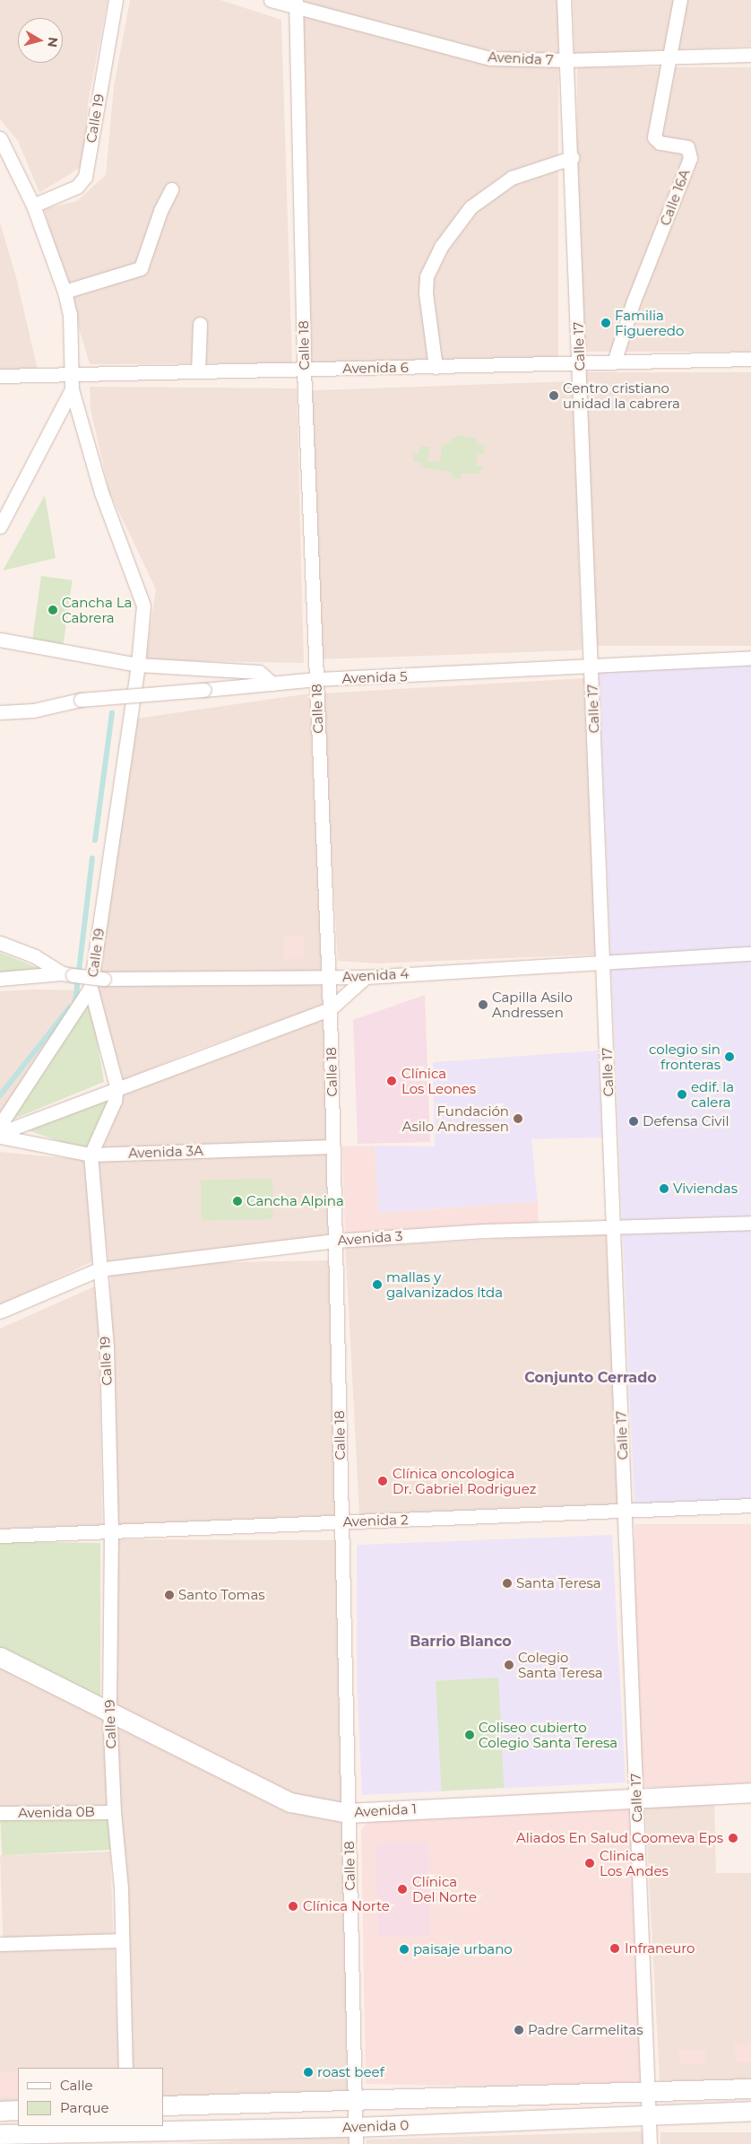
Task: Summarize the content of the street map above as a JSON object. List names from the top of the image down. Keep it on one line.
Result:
{"streets":{"street":["Avenida 7","Calle 19","Calle 16A","Calle 18","Calle 17","Avenida 6","Avenida 5","Avenida 4","Avenida 3A","Avenida 3","Avenida 2","Avenida 1","Avenida 0B","Avenida 0"]},"crossings":[["Avenida 7","Calle 16A"],["Avenida 7","Calle 18"],["Avenida 7","Calle 17"],["Calle 19","Avenida 3A"],["Calle 19","Avenida 3"],["Calle 19","Avenida 2"],["Calle 19","Avenida 1"],["Calle 19","Avenida 0B"],["Calle 16A","Avenida 6"],["Calle 18","Avenida 6"],["Calle 18","Avenida 5"],["Calle 18","Avenida 4"],["Calle 18","Avenida 3A"],["Calle 18","Avenida 3"],["Calle 18","Avenida 2"],["Calle 18","Avenida 1"],["Calle 18","Avenida 0"],["Calle 17","Avenida 6"],["Calle 17","Avenida 5"],["Calle 17","Avenida 4"],["Calle 17","Avenida 3"],["Calle 17","Avenida 2"],["Calle 17","Avenida 1"],["Calle 17","Avenida 0"]],"districts":["Conjunto Cerrado","Barrio Blanco"],"places":["Familia Figueredo","Centro cristiano unidad la cabrera","Cancha La Cabrera","Capilla Asilo Andressen","colegio sin fronteras","Clínica Los Leones","edif. la calera","Fundación Asilo Andressen","Defensa Civil","Viviendas","Cancha Alpina","mallas y galvanizados ltda","Clínica oncologica Dr. Gabriel Rodriguez","Santa Teresa","Santo Tomas","Colegio Santa Teresa","Coliseo cubierto Colegio Santa Teresa","Aliados En Salud Coomeva Eps","Clinica Los Andes","Clínica Del Norte","Clínica Norte","Infraneuro","paisaje urbano","Padre Carmelitas","roast beef"],"legend":["Calle","Parque"],"north":"right"}
